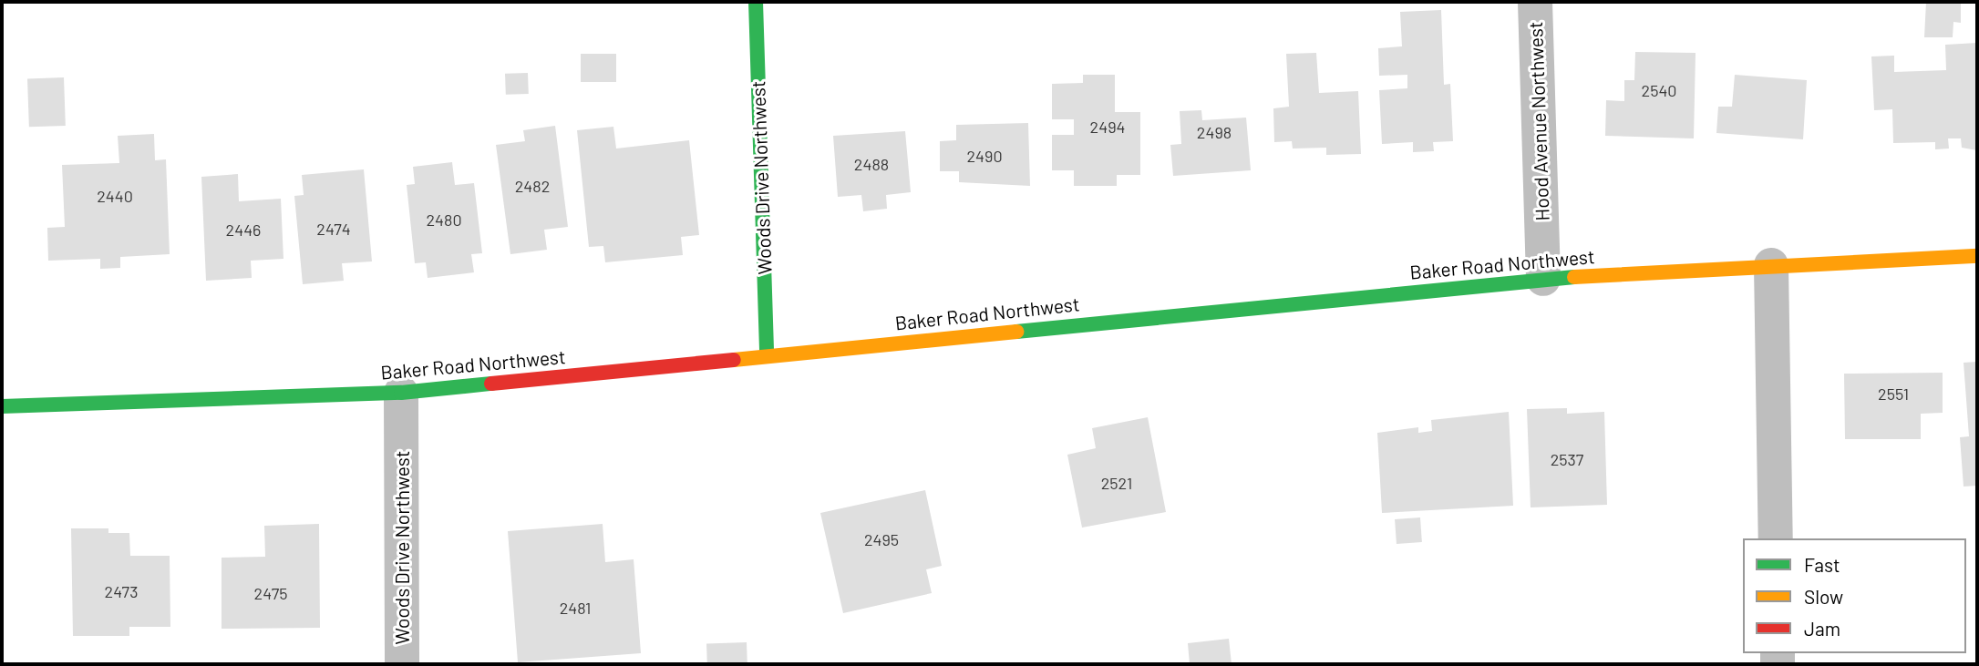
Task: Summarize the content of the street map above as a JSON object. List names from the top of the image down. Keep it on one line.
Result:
{"streets":{"street":["Hood Avenue Northwest","Woods Drive Northwest","Baker Road Northwest"]},"crossings":[["Hood Avenue Northwest","Baker Road Northwest"],["Woods Drive Northwest","Baker Road Northwest"]],"house_numbers":["2540","2494","2498","2490","2488","2482","2440","2480","2474","2446","2551","2537","2521","2495","2473","2475","2481"],"legend":["Fast","Slow","Jam"]}
